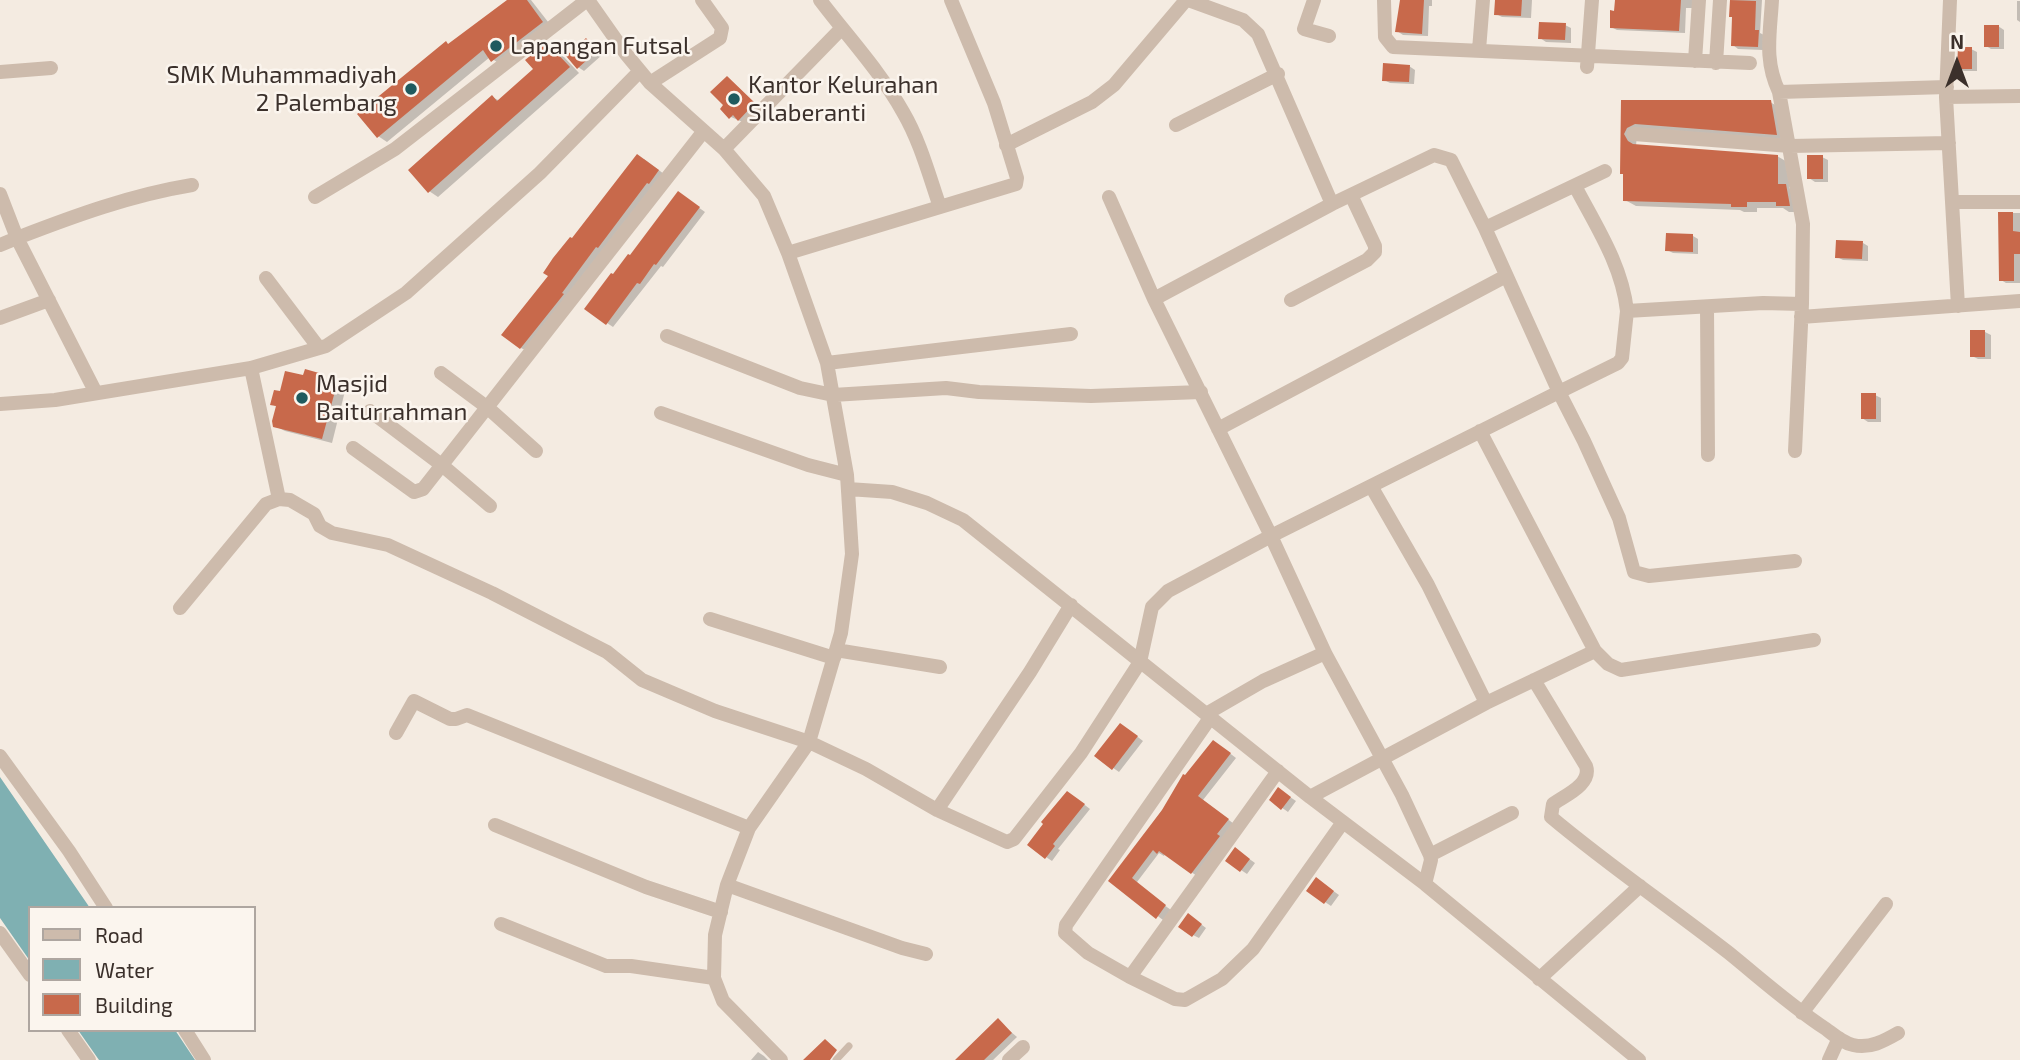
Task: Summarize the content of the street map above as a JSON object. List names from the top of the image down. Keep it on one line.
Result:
{"places":["Lapangan Futsal","SMK Muhammadiyah 2 Palembang","Kantor Kelurahan Silaberanti","Masjid Baiturrahman"],"legend":["Road","Water","Building"],"north":"top"}
